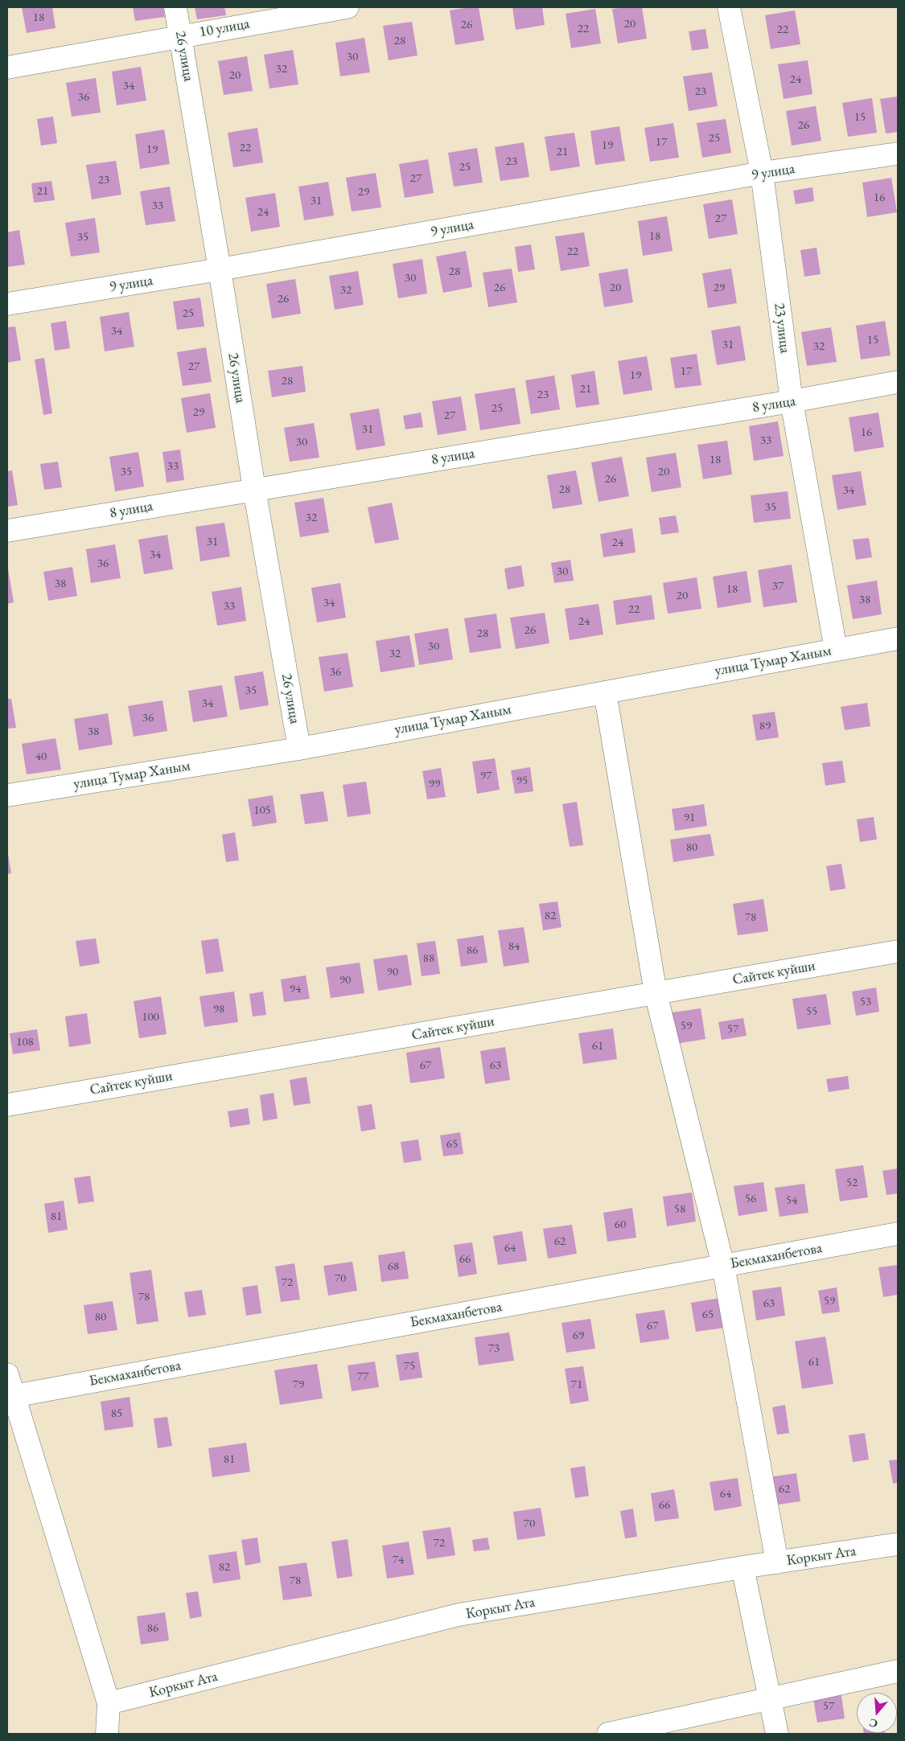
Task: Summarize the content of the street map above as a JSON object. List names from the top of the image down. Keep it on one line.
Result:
{"streets":{"street":["10 улица","26 улица","9 улица","23 улица","8 улица","улица Тумар Ханым","Сайтек куйши","Бекмаханбетова","Коркыт Ата"]},"crossings":[["10 улица","26 улица"],["26 улица","9 улица"],["26 улица","8 улица"],["26 улица","улица Тумар Ханым"],["9 улица","23 улица"],["23 улица","8 улица"],["23 улица","улица Тумар Ханым"]],"house_numbers":["18","20","26","22","22","28","30","32","20","24","34","23","36","15","26","25","17","19","22","19","21","23","25","27","23","21","29","16","31","33","24","27","18","35","22","28","30","26","20","29","32","26","25","34","15","31","32","27","17","19","28","21","23","25","29","27","31","16","33","30","18","33","35","20","26","28","34","35","32","31","24","34","36","30","38","37","18","20","38","34","33","22","24","26","28","30","32","36","35","34","36","89","38","40","97","95","99","105","91","80","82","78","84","86","88","90","90","94","53","98","55","100","59","57","108","61","67","63","65","52","56","54","58","81","60","62","64","66","68","70","72","78","59","63","65","80","67","69","73","61","75","77","79","71","85","81","62","64","66","70","72","74","82","78","86","57"],"north":"bottom"}
